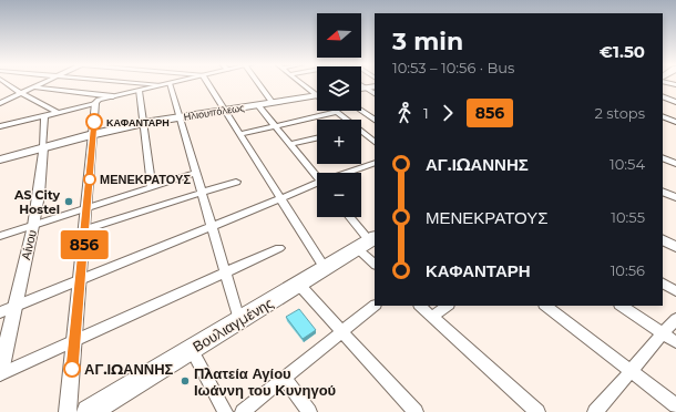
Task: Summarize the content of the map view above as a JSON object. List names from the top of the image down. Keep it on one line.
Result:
{"streets":{"main road":["Ηλιουπόλεως","Βουλιαγμένης"],"street":["Αίνου"]},"crossings":[["Ηλιουπόλεως","Αίνου"]],"places":["ΚΑΦΑΝΤΑΡΗ","ΜΕΝΕΚΡΑΤΟΥΣ","AS City Hostel","ΑΓ.ΙΩΑΝΝΗΣ","Πλατεία Αγίου Ιωάννη του Κυνηγού"],"lines":["bus line 856"],"north":"left","page":{"on_map":"856","map_buttons":["+","−"],"heading":["3 min","10:53 – 10:56 · Bus","€1.50"],"legs":["1","856","2 stops"],"list":[{"name":"ΑΓ.ΙΩΑΝΝΗΣ","value":"10:54"},{"name":"ΜΕΝΕΚΡΑΤΟΥΣ","value":"10:55"},{"name":"ΚΑΦΑΝΤΑΡΗ","value":"10:56"}]}}
